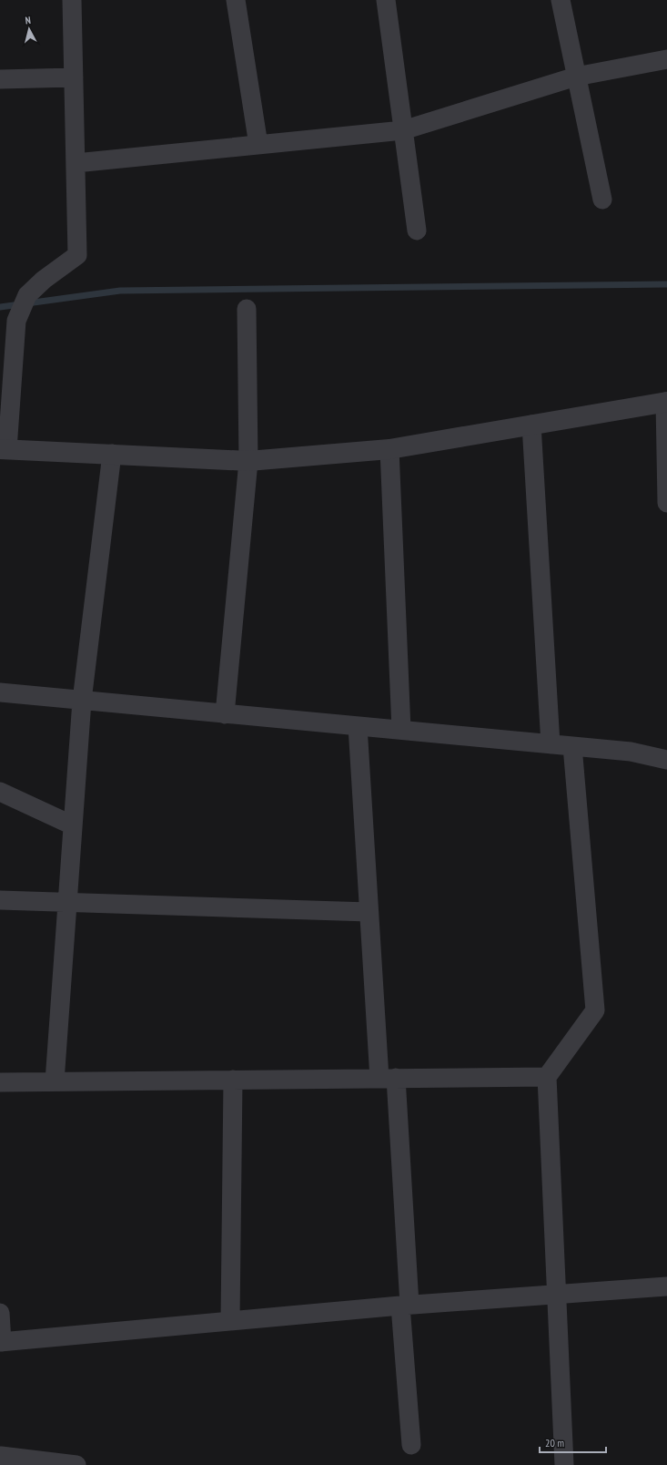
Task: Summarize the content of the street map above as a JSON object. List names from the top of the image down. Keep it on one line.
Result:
{"scale_bar":"20 m","north":"top"}
